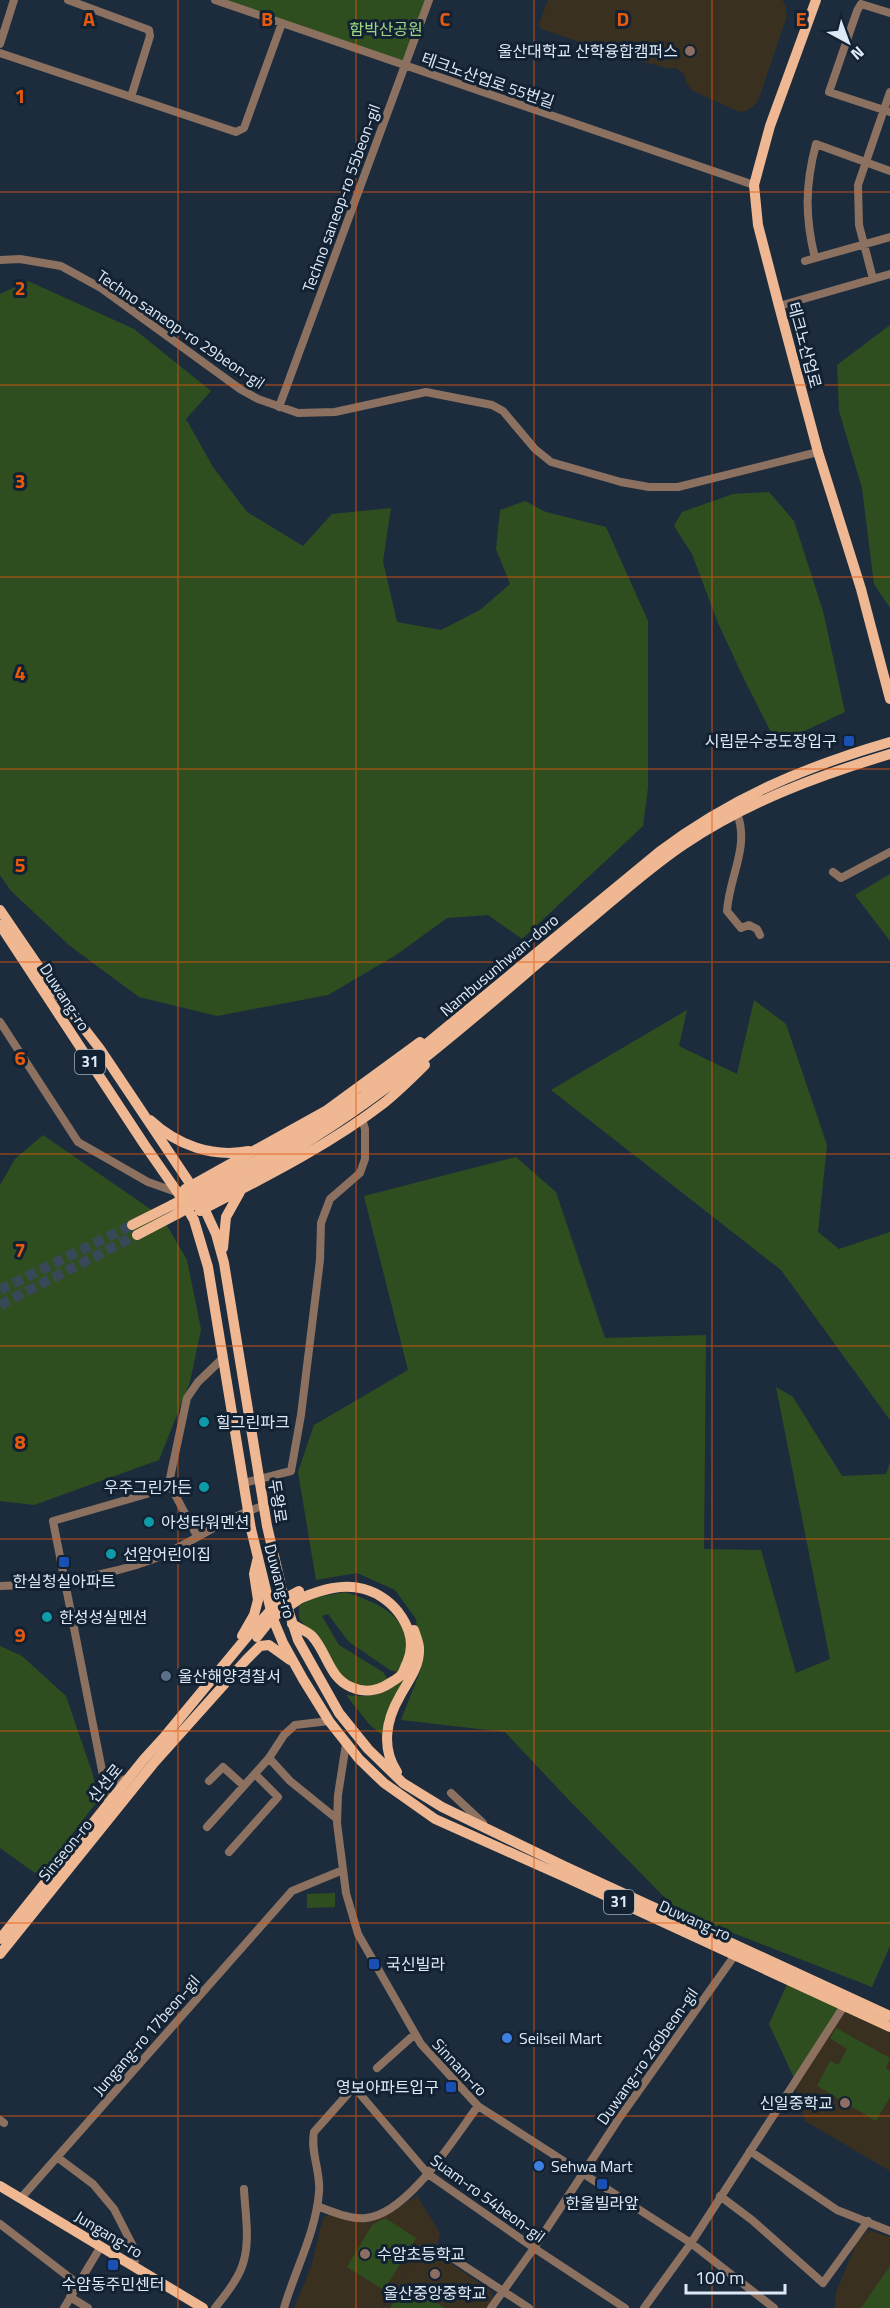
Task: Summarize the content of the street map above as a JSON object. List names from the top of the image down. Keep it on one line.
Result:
{"streets":{"main road":["테크노산업로","Nambusunhwan-doro","Duwang-ro","31","두왕로","신선로","Sinseon-ro","Jungang-ro"],"street":["테크노산업로 55번길","Techno saneop-ro 55beon-gil","Techno saneop-ro 29beon-gil","Jungang-ro 17beon-gil","Duwang-ro 260beon-gil","Sinnam-ro","Suam-ro 54beon-gil"]},"crossings":[["테크노산업로 55번길","Techno saneop-ro 55beon-gil"],["테크노산업로 55번길","테크노산업로"],["Techno saneop-ro 55beon-gil","Techno saneop-ro 29beon-gil"],["Techno saneop-ro 29beon-gil","테크노산업로"],["Duwang-ro","두왕로"],["Duwang-ro","Duwang-ro 260beon-gil"],["Duwang-ro","Sinnam-ro"],["신선로","Sinseon-ro"],["Jungang-ro 17beon-gil","Sinnam-ro"],["Jungang-ro 17beon-gil","Jungang-ro"],["Duwang-ro 260beon-gil","Sinnam-ro"],["Duwang-ro 260beon-gil","Suam-ro 54beon-gil"]],"parks":["함박산공원"],"places":{"other":["울산대학교 산학융합캠퍼스","힐그린파크","우주그린가든","아성타워멘션","선암어린이집","한성성실멘션","울산해양경찰서","Seilseil Mart","신일중학교","Sehwa Mart","수암초등학교","울산중앙중학교"],"transit":["시립문수궁도장입구","한실청실아파트","국신빌라","영보아파트입구","한울빌라앞","수암동주민센터"]},"scale_bar":"100 m","north":"bottom right","grid":{"columns":["A","B","C","D","E"],"rows":["1","2","3","4","5","6","7","8","9"]}}
